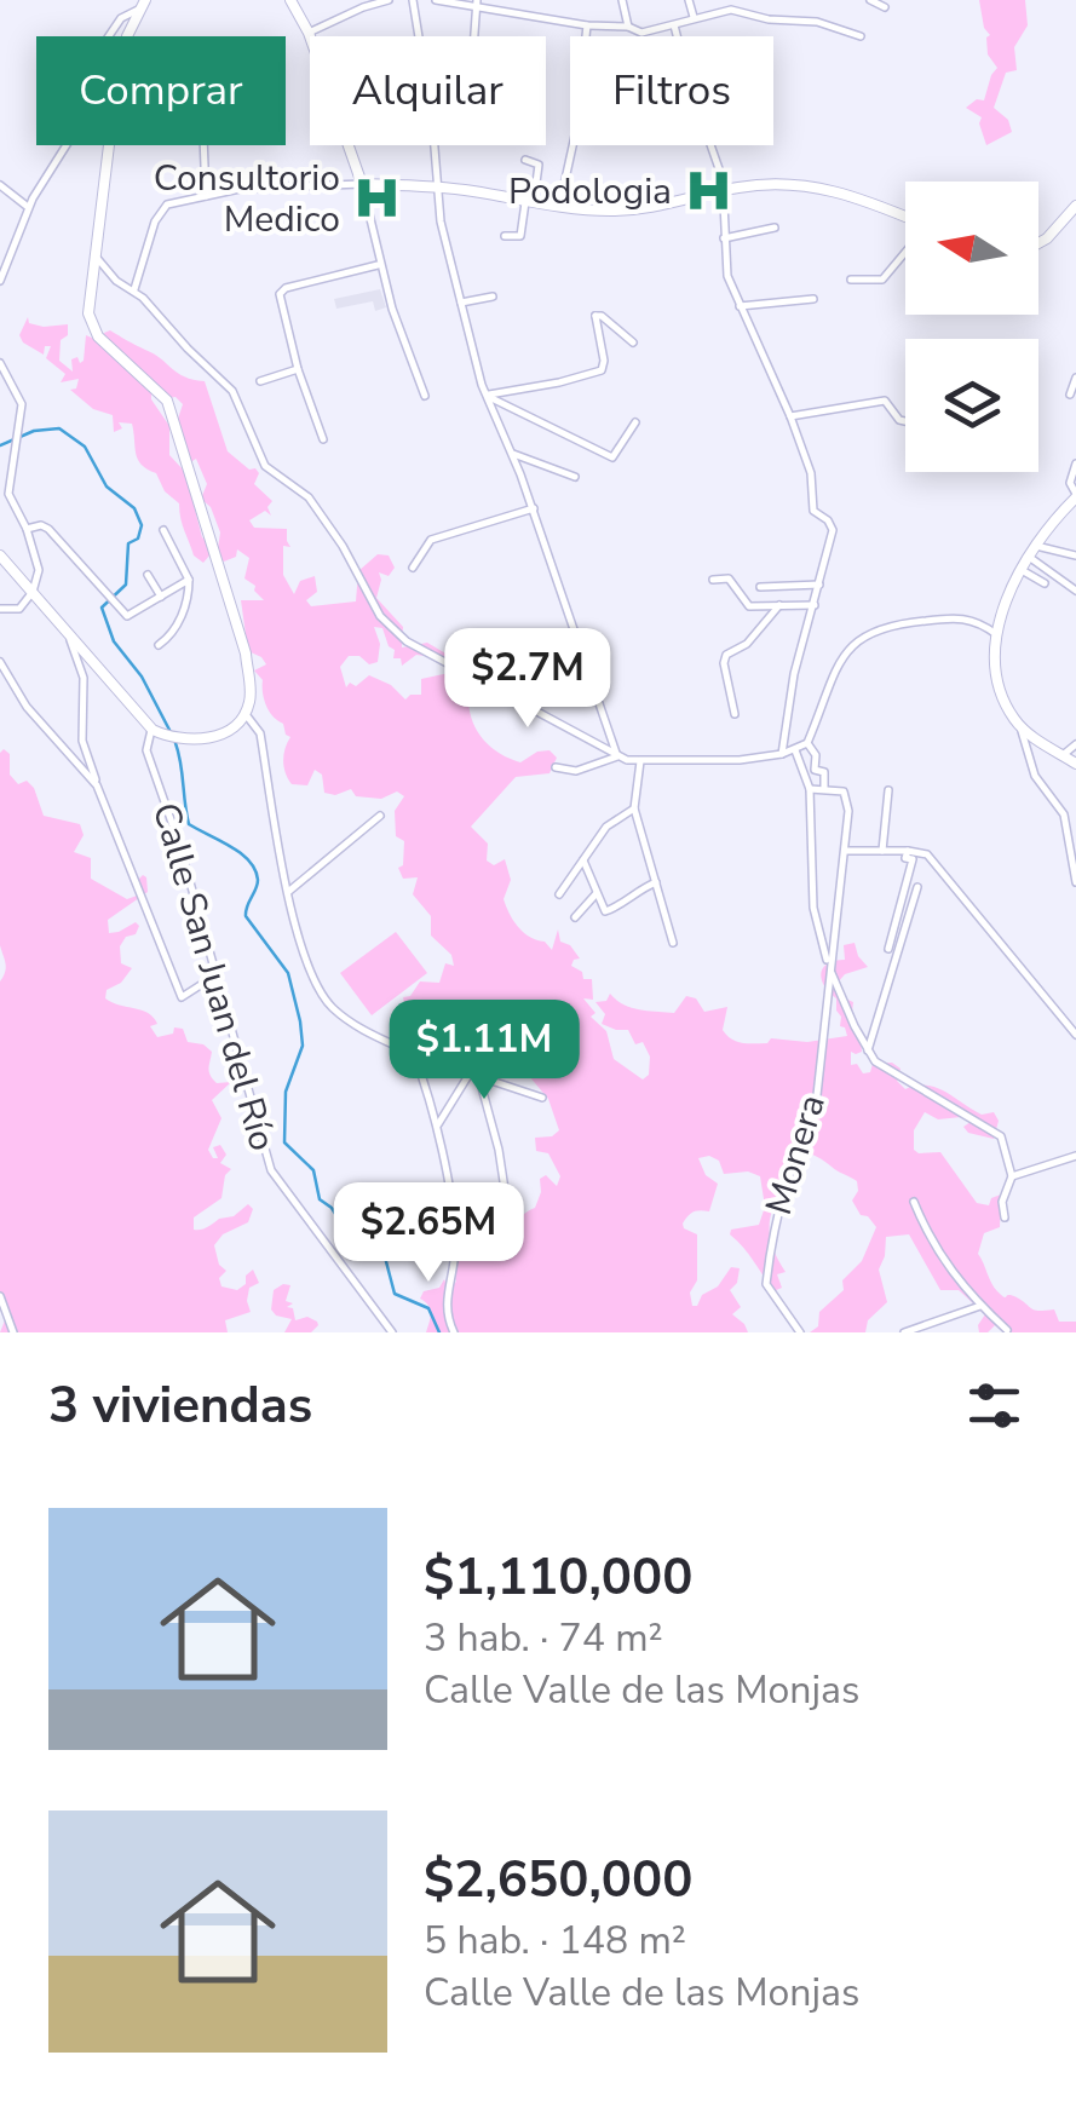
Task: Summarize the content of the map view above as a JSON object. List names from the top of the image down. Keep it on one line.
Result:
{"streets":{"street":["Calle San Juan del Río","Monera"]},"places":{"hospital":["Podologia","Consultorio Medico"]},"north":"left","page":{"chip":["Comprar","Alquilar","Filtros"],"price":["$2.7M","$1.11M","$2.65M"],"heading":"3 viviendas","list":[{"name":"$1,110,000","note":"3 hab. · 74 m² · Calle Valle de las Monjas"},{"name":"$2,650,000","note":"5 hab. · 148 m² · Calle Valle de las Monjas"}]}}
